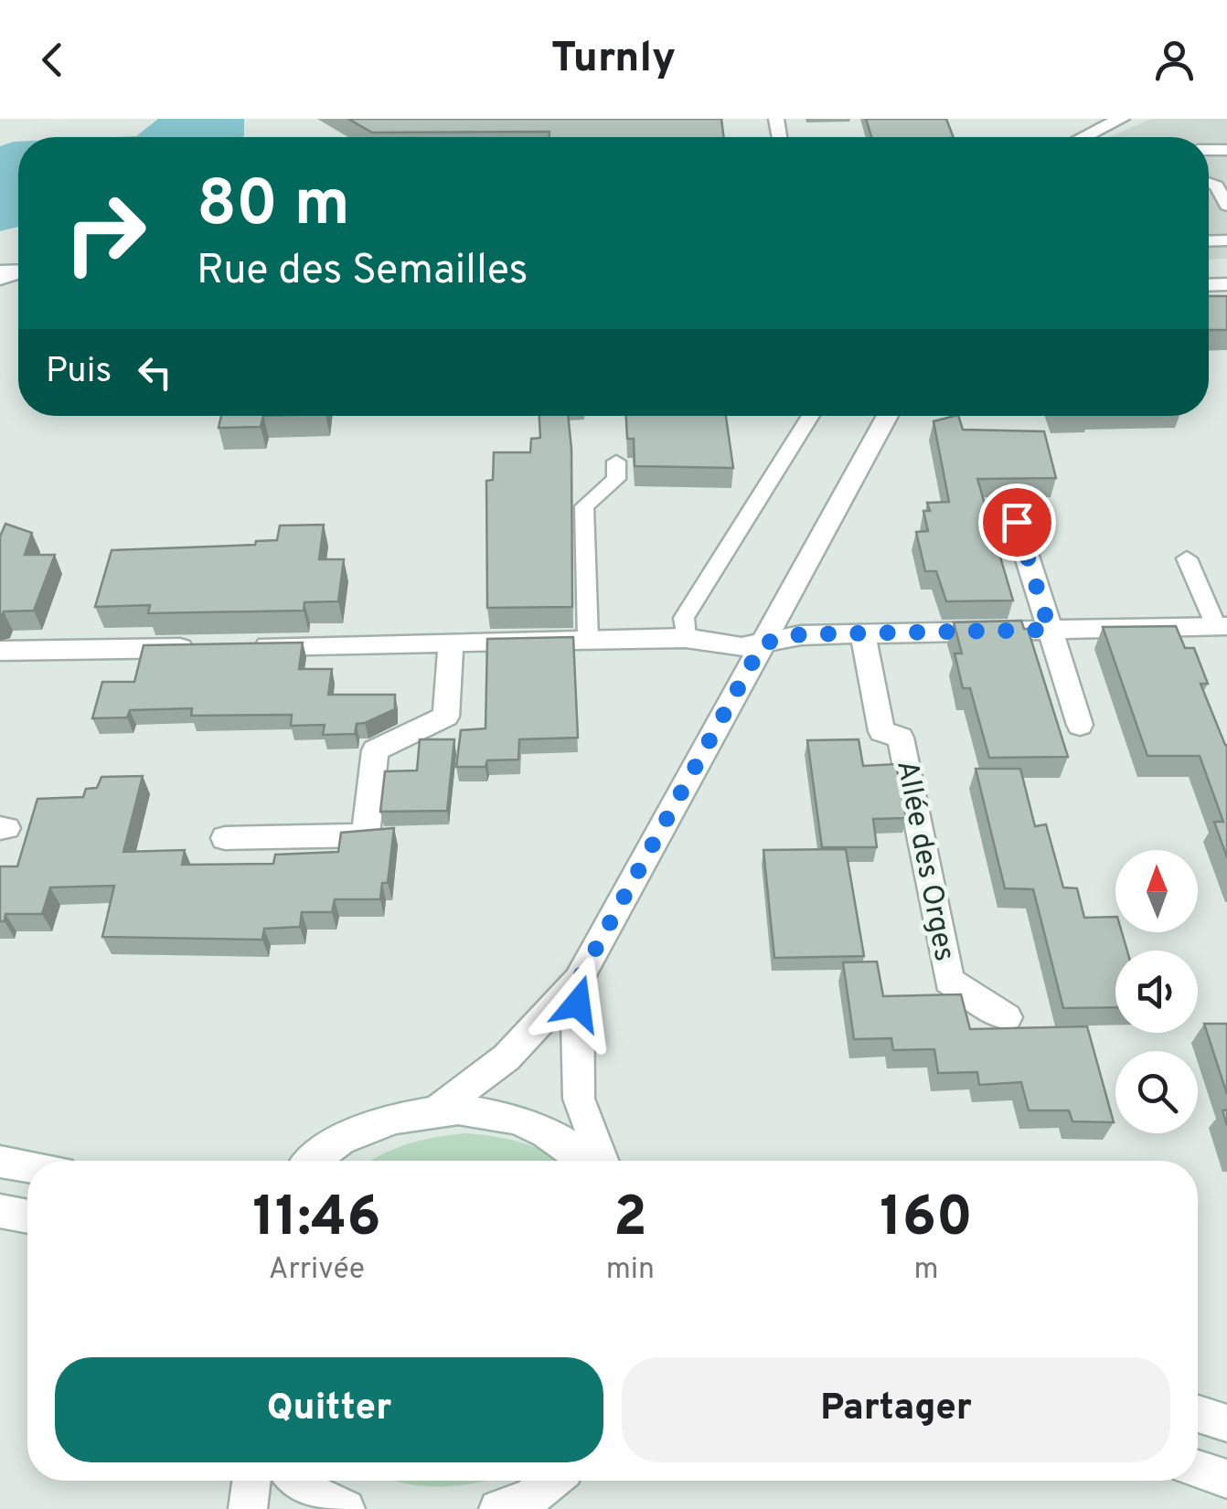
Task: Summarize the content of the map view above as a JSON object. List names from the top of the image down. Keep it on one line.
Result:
{"streets":{"street":["Allée des Orges"]},"north":"top","page":{"header":"Turnly","turn":["80 m","Rue des Semailles"],"then":"Puis","eta":["11:46","Arrivée","2","min","160","m"],"buttons":["Quitter","Partager"]}}
